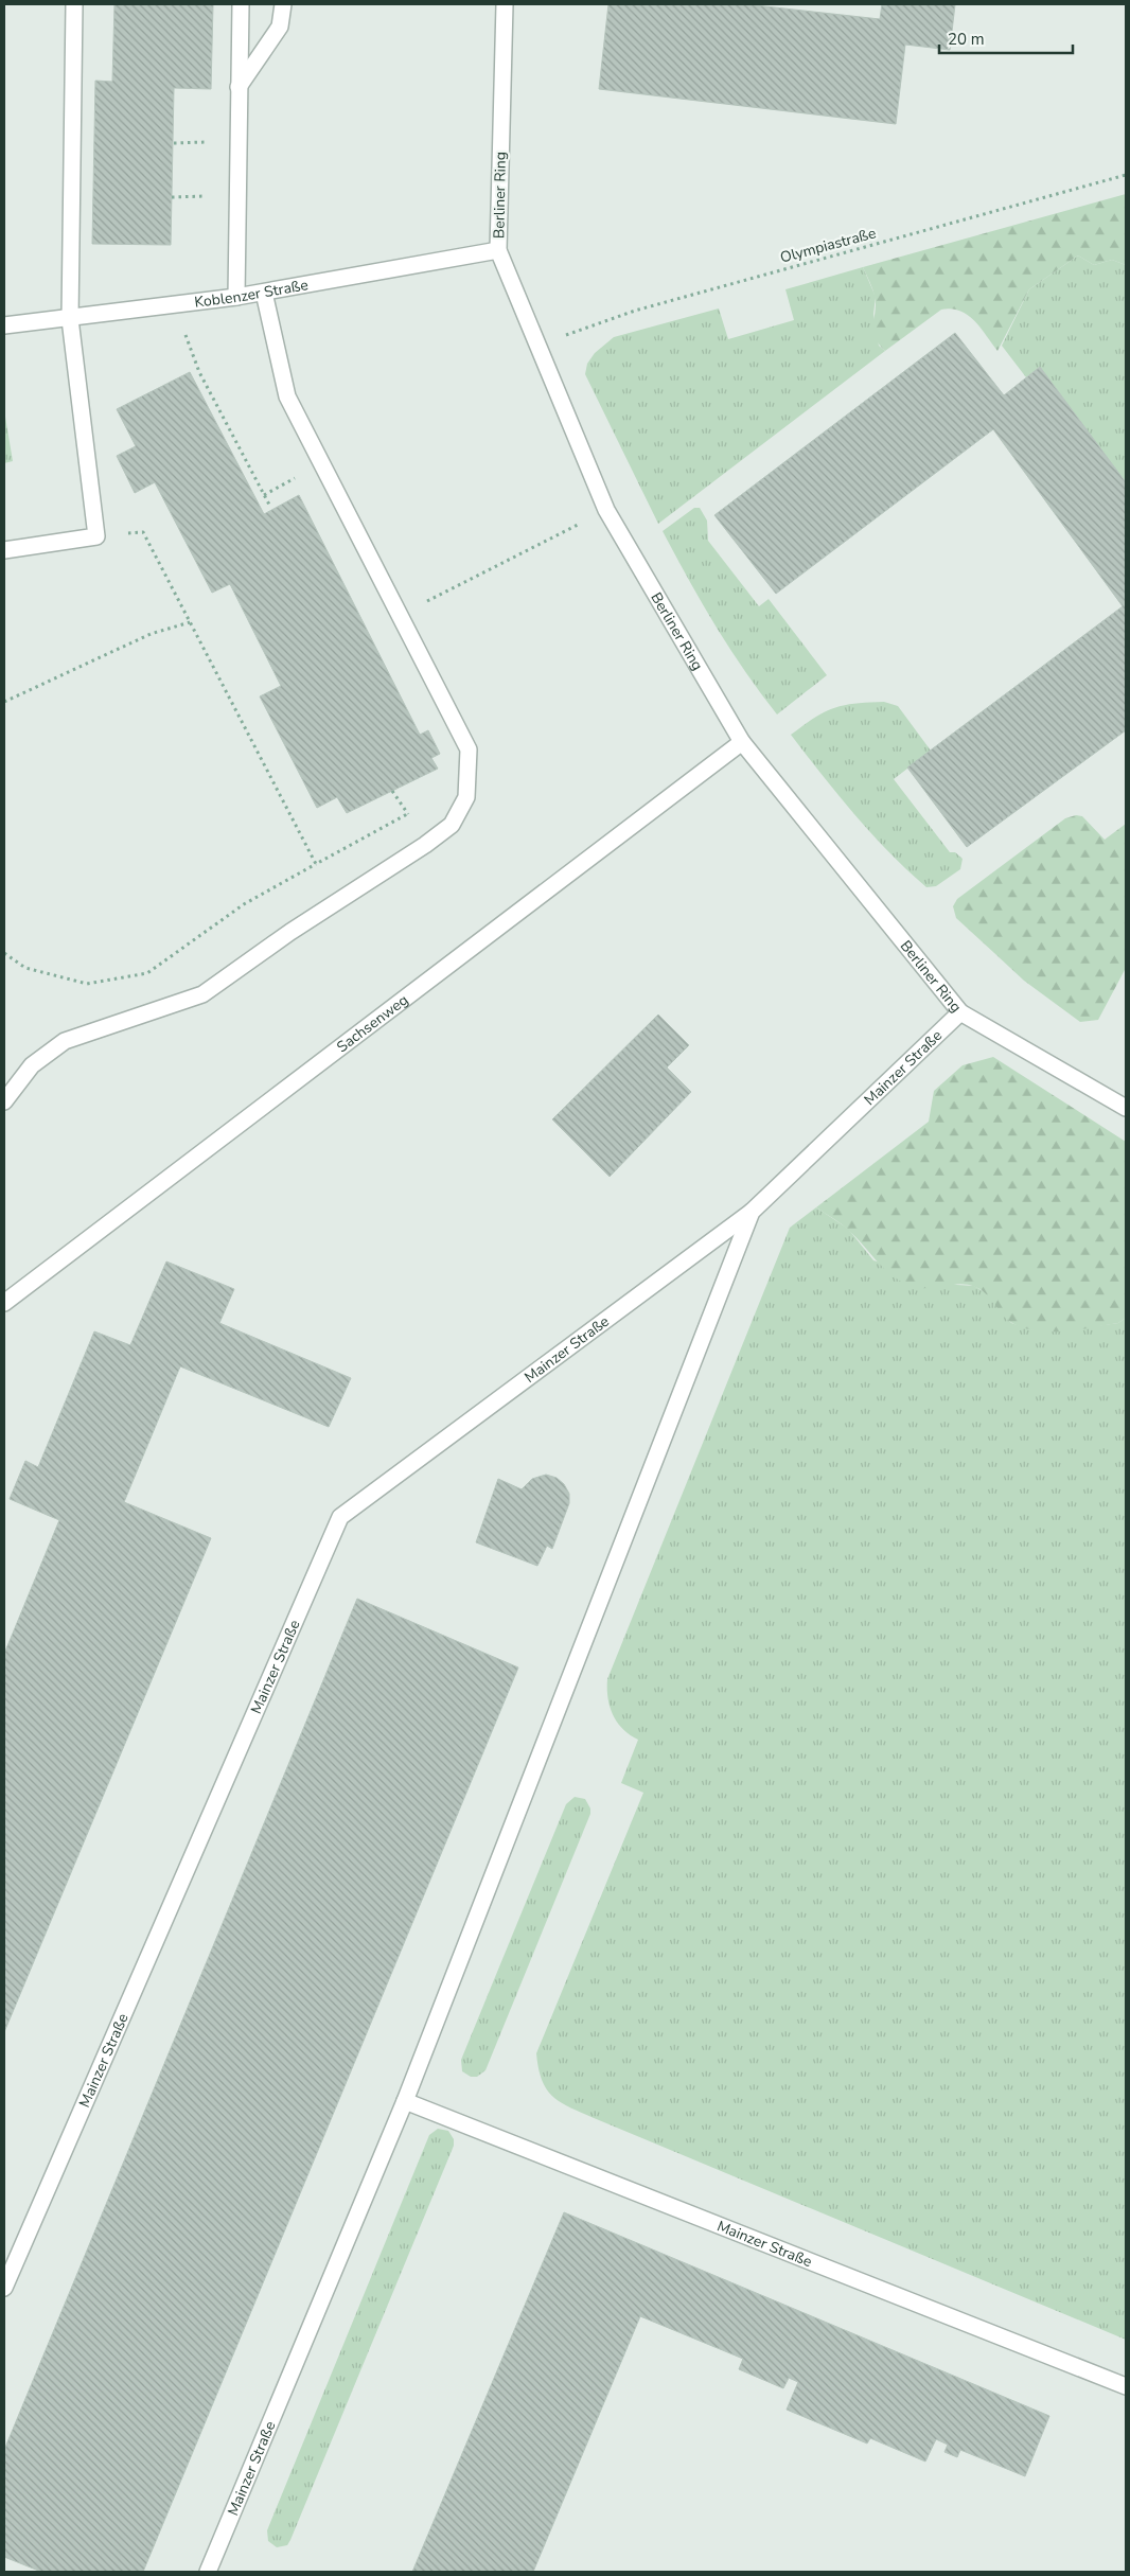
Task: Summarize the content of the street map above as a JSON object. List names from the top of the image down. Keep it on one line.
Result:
{"streets":{"lane":["Berliner Ring","Koblenzer Straße","Sachsenweg","Mainzer Straße"],"path":["Olympiastraße"]},"crossings":[["Berliner Ring","Olympiastraße"],["Berliner Ring","Koblenzer Straße"],["Berliner Ring","Sachsenweg"],["Berliner Ring","Mainzer Straße"]],"scale_bar":"20 m"}
